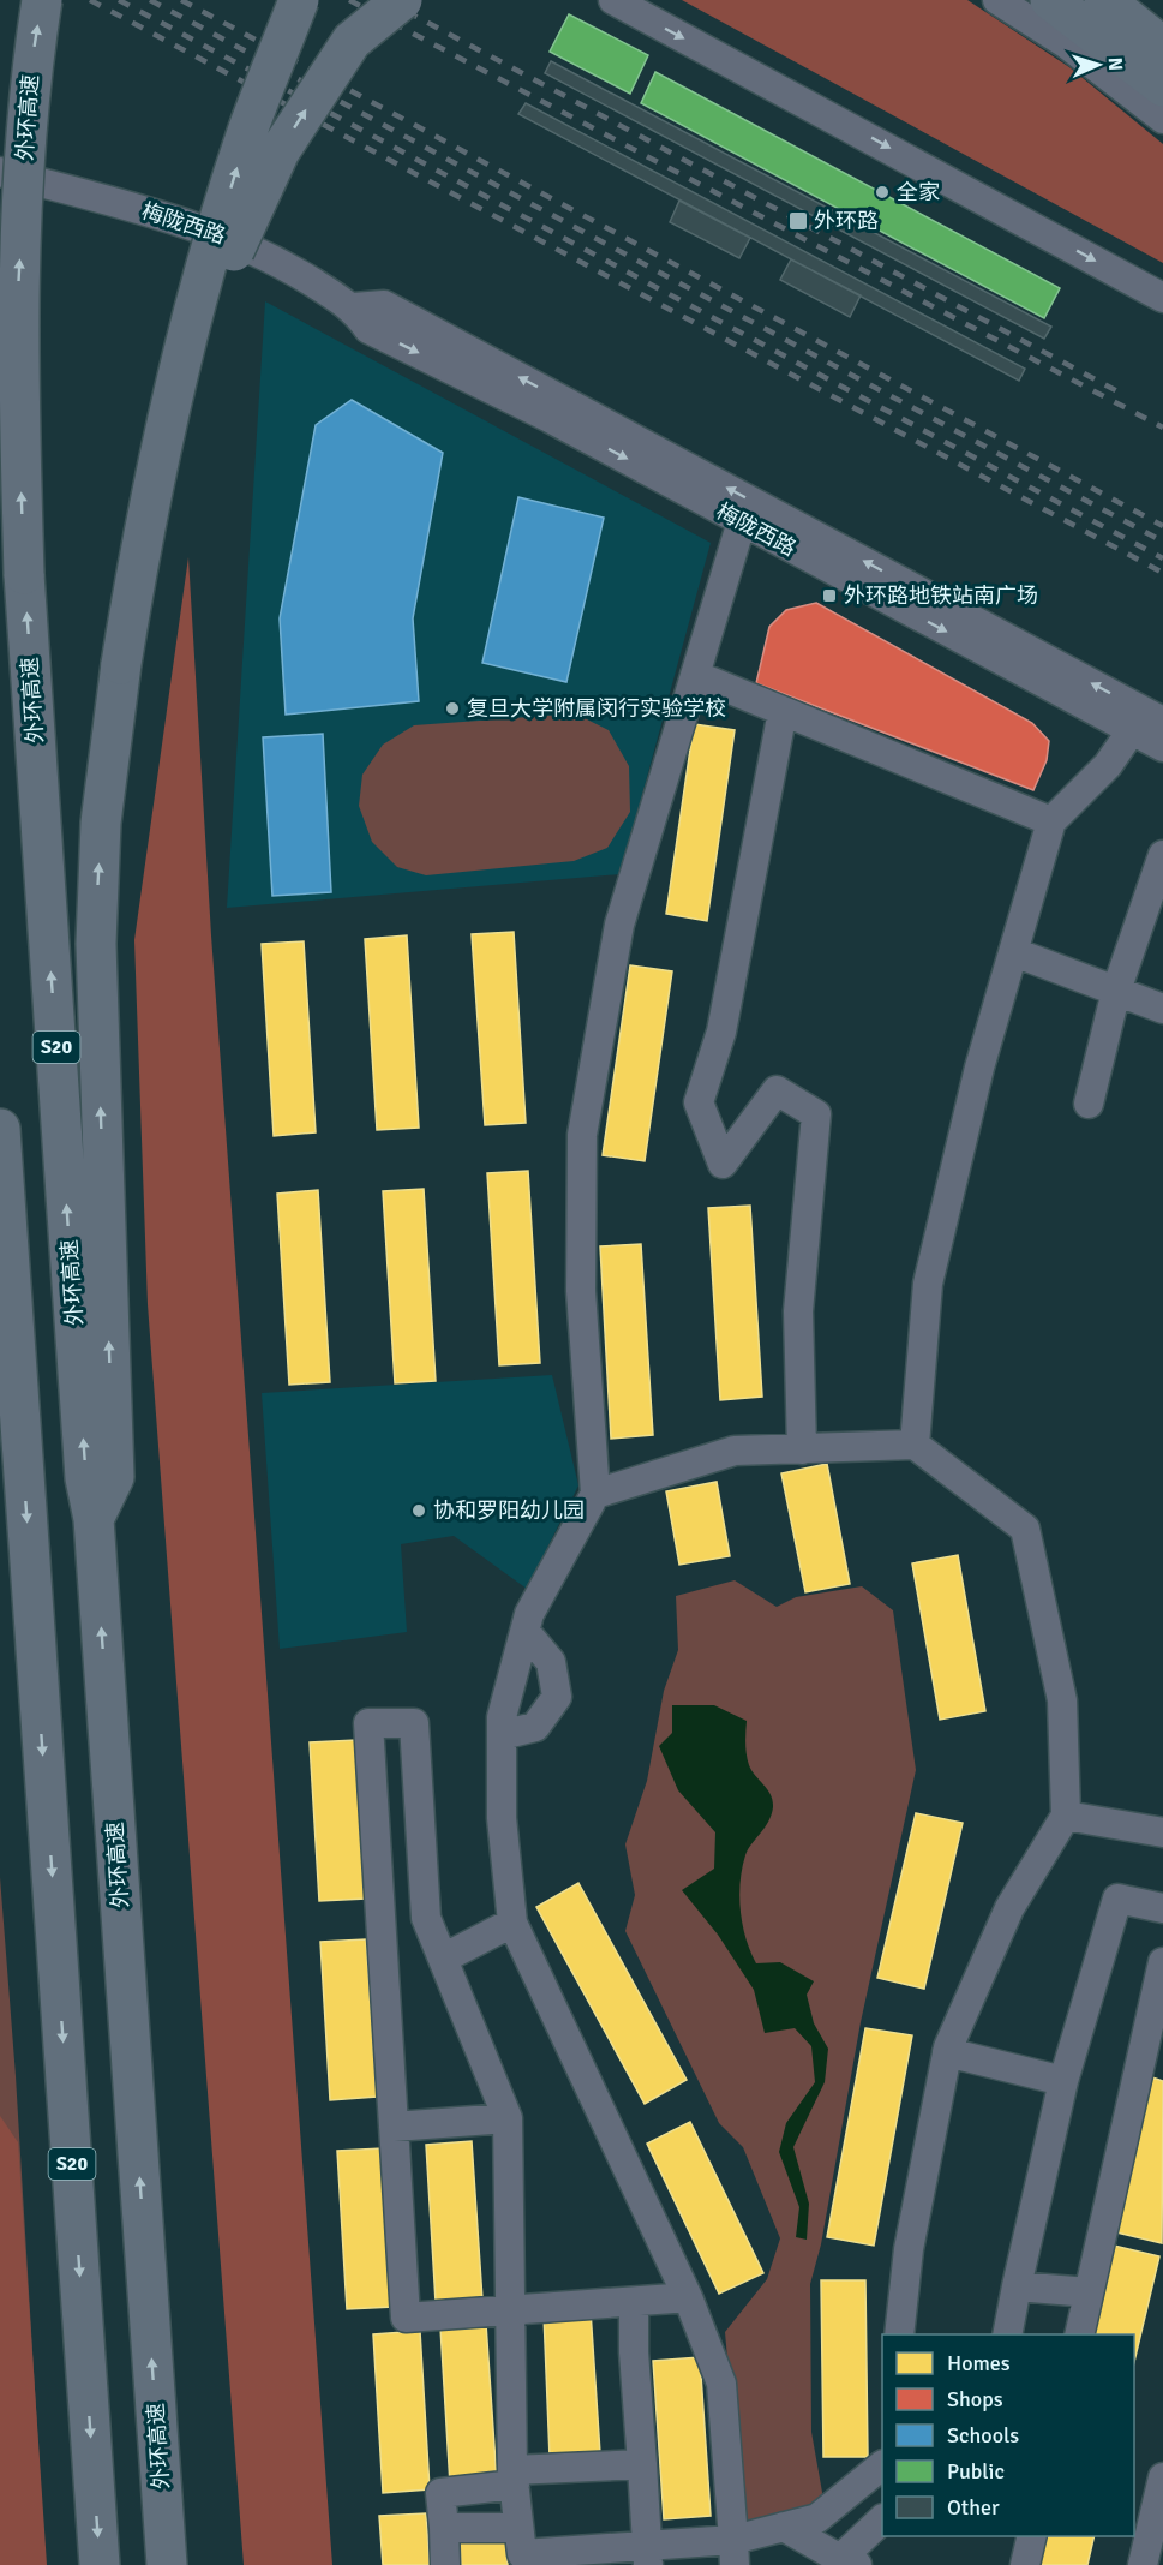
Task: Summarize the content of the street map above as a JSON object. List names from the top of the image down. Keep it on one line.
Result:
{"streets":{"highway":["外环高速","S20"],"street":["梅陇西路"]},"places":{"other":["全家","复旦大学附属闵行实验学校","协和罗阳幼儿园"],"transit":["外环路","外环路地铁站南广场"]},"legend":["Homes","Shops","Schools","Public","Other"],"north":"right"}
